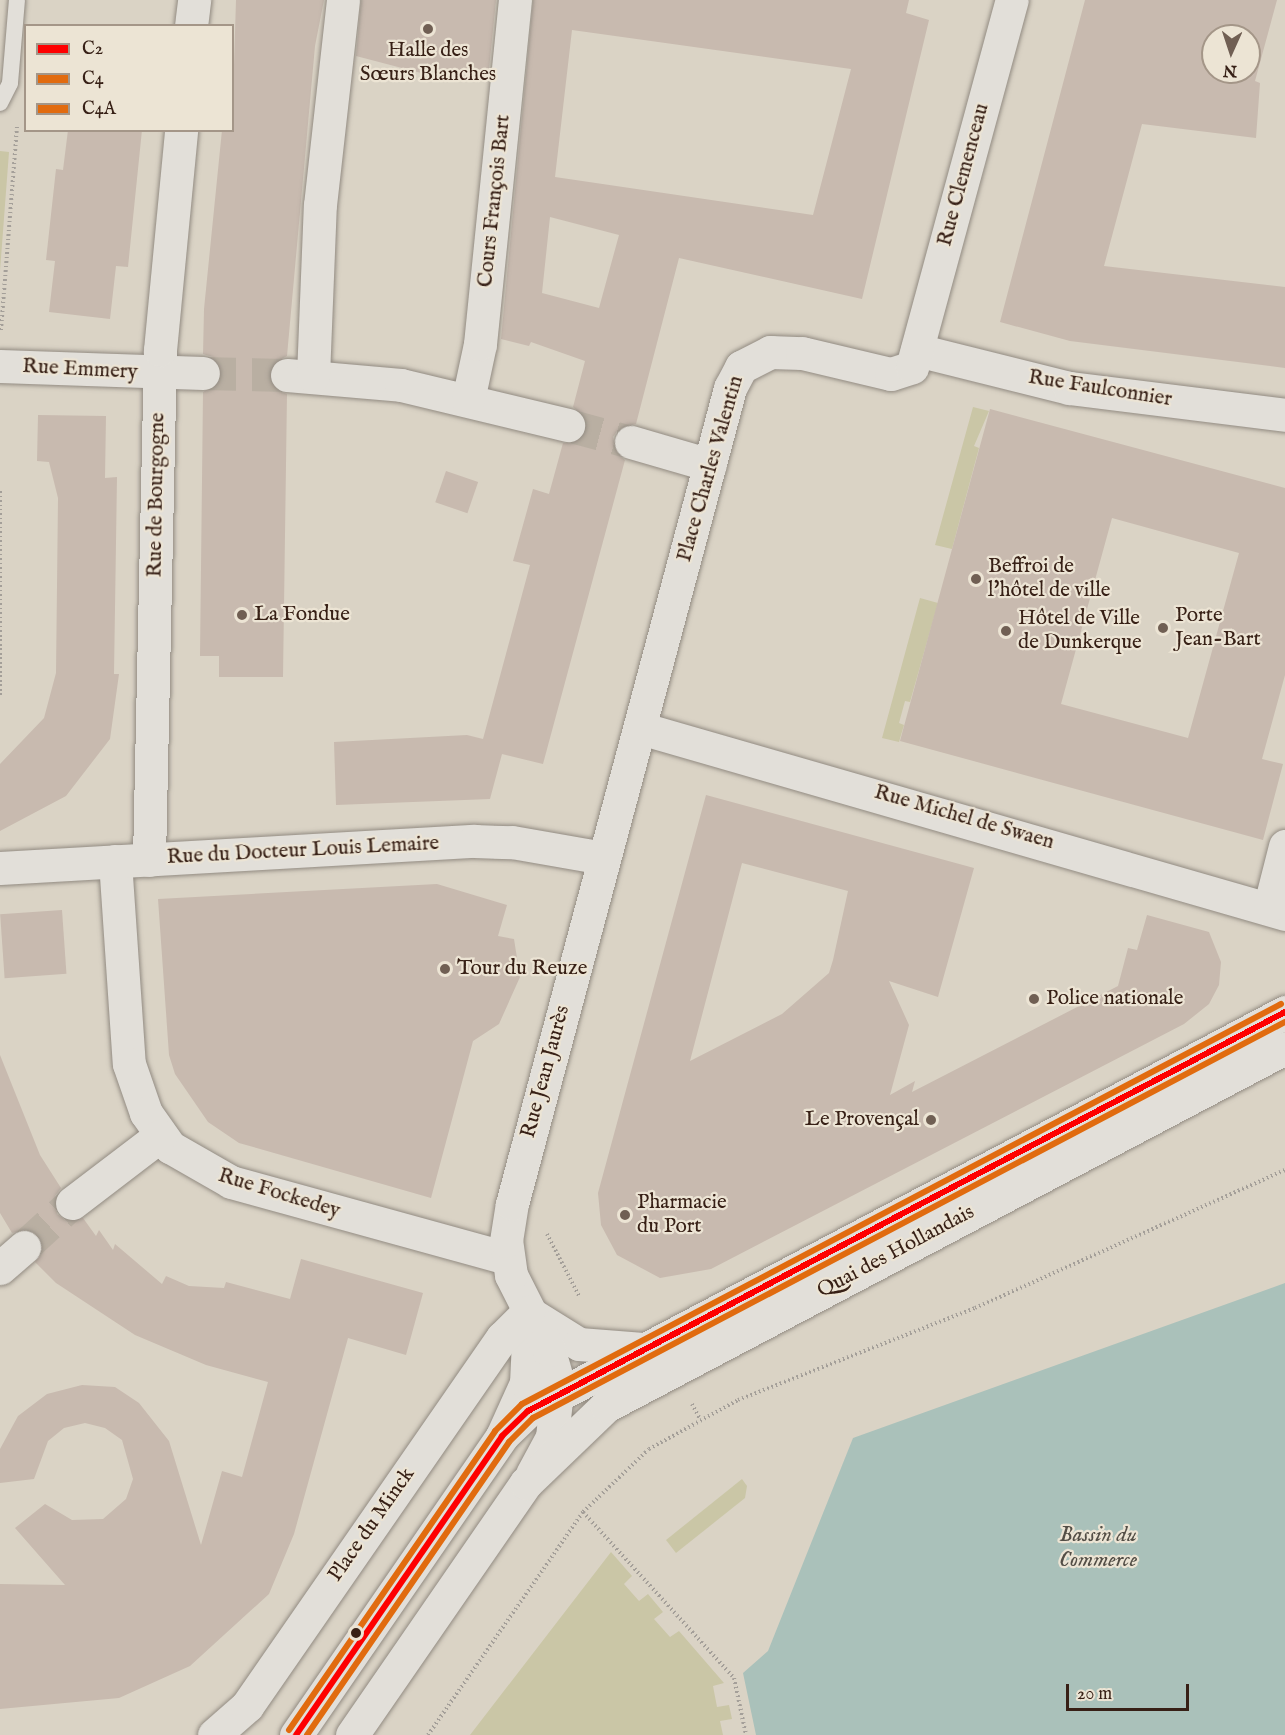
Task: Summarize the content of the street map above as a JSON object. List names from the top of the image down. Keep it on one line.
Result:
{"streets":{"street":["Rue Clemenceau","Cours François Bart","Rue Emmery","Rue Faulconnier","Place Charles Valentin","Rue de Bourgogne","Rue Michel de Swaen","Rue du Docteur Louis Lemaire","Rue Jean Jaurès","Rue Fockedey","Quai des Hollandais","Place du Minck"]},"crossings":[["Rue Clemenceau","Rue Faulconnier"],["Rue Clemenceau","Place Charles Valentin"],["Rue Emmery","Rue de Bourgogne"],["Rue Faulconnier","Place Charles Valentin"],["Place Charles Valentin","Rue Michel de Swaen"],["Place Charles Valentin","Rue Jean Jaurès"],["Rue de Bourgogne","Rue du Docteur Louis Lemaire"],["Rue Michel de Swaen","Rue Jean Jaurès"],["Rue du Docteur Louis Lemaire","Rue Jean Jaurès"],["Rue du Docteur Louis Lemaire","Rue Fockedey"],["Rue Jean Jaurès","Rue Fockedey"],["Rue Jean Jaurès","Place du Minck"]],"water":["Bassin du Commerce"],"places":["Halle des Sœurs Blanches","Beffroi de l'hôtel de ville","La Fondue","Porte Jean-Bart","Hôtel de Ville de Dunkerque","Tour du Reuze","Police nationale","Le Provençal","Pharmacie du Port"],"lines":["transit line C4A","transit line C2","transit line C4"],"legend":["C2","C4","C4A"],"scale_bar":"20 m","north":"bottom"}
